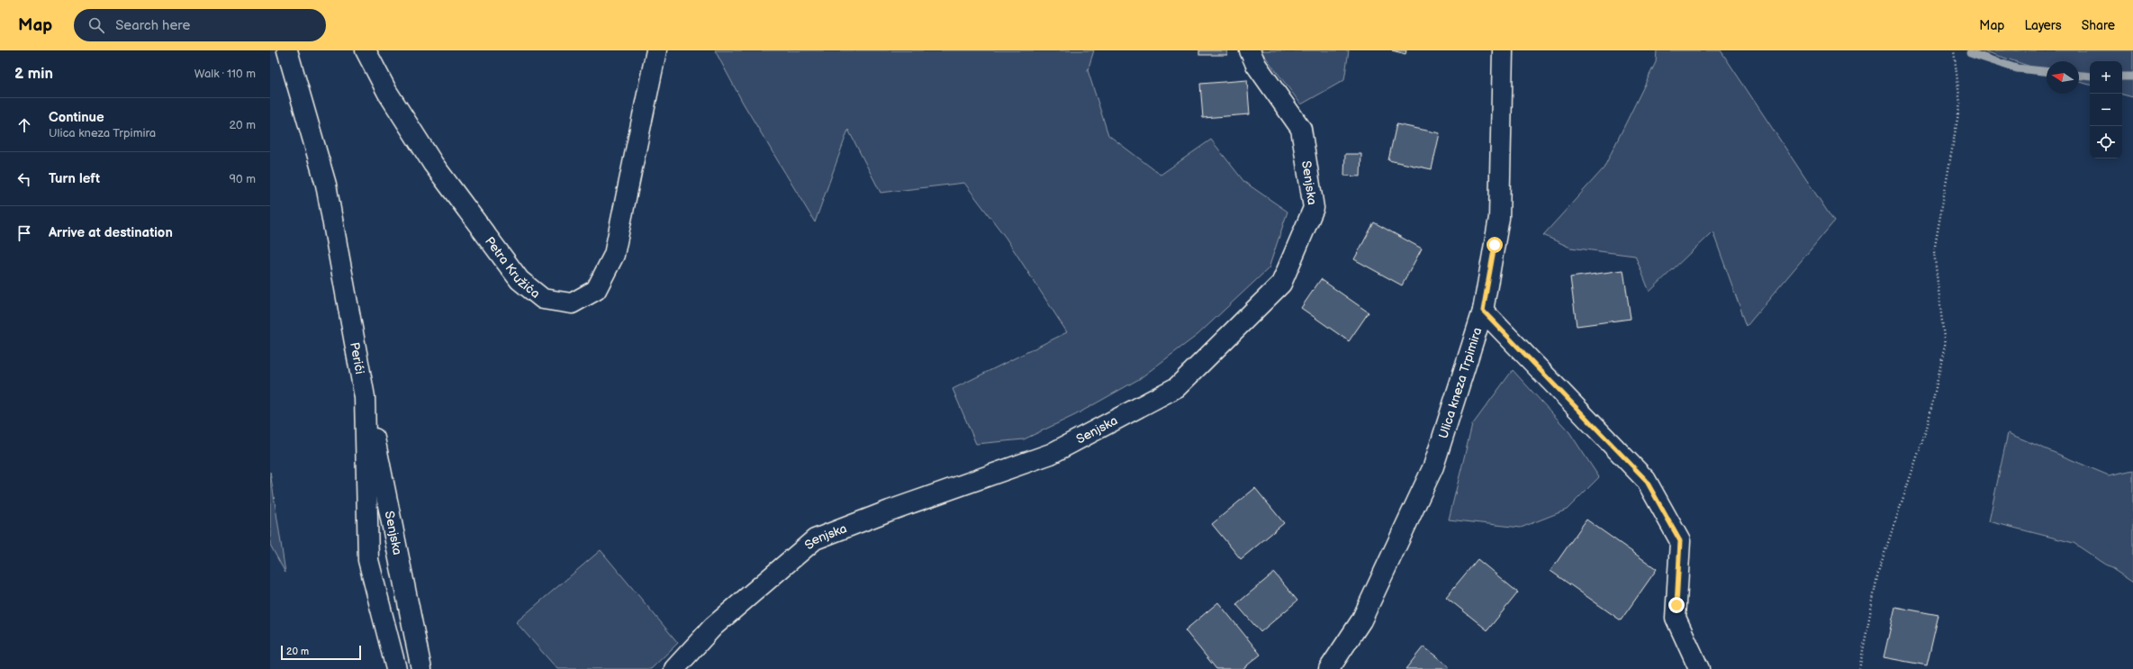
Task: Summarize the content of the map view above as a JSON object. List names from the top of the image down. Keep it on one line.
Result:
{"streets":{"street":["Senjska","Petra Kružića","Perići","Ulica kneza Trpimira"]},"crossings":[["Senjska","Perići"]],"scale_bar":"20 m","north":"left","page":{"header":"Map","search":"Search here","nav":["Map","Layers","Share"],"heading":["2 min","Walk · 110 m"],"map_buttons":["+","−"],"list":[["Continue","Ulica kneza Trpimira","20 m"],["Turn left","90 m"],"Arrive at destination"],"scale":"20 m"}}
